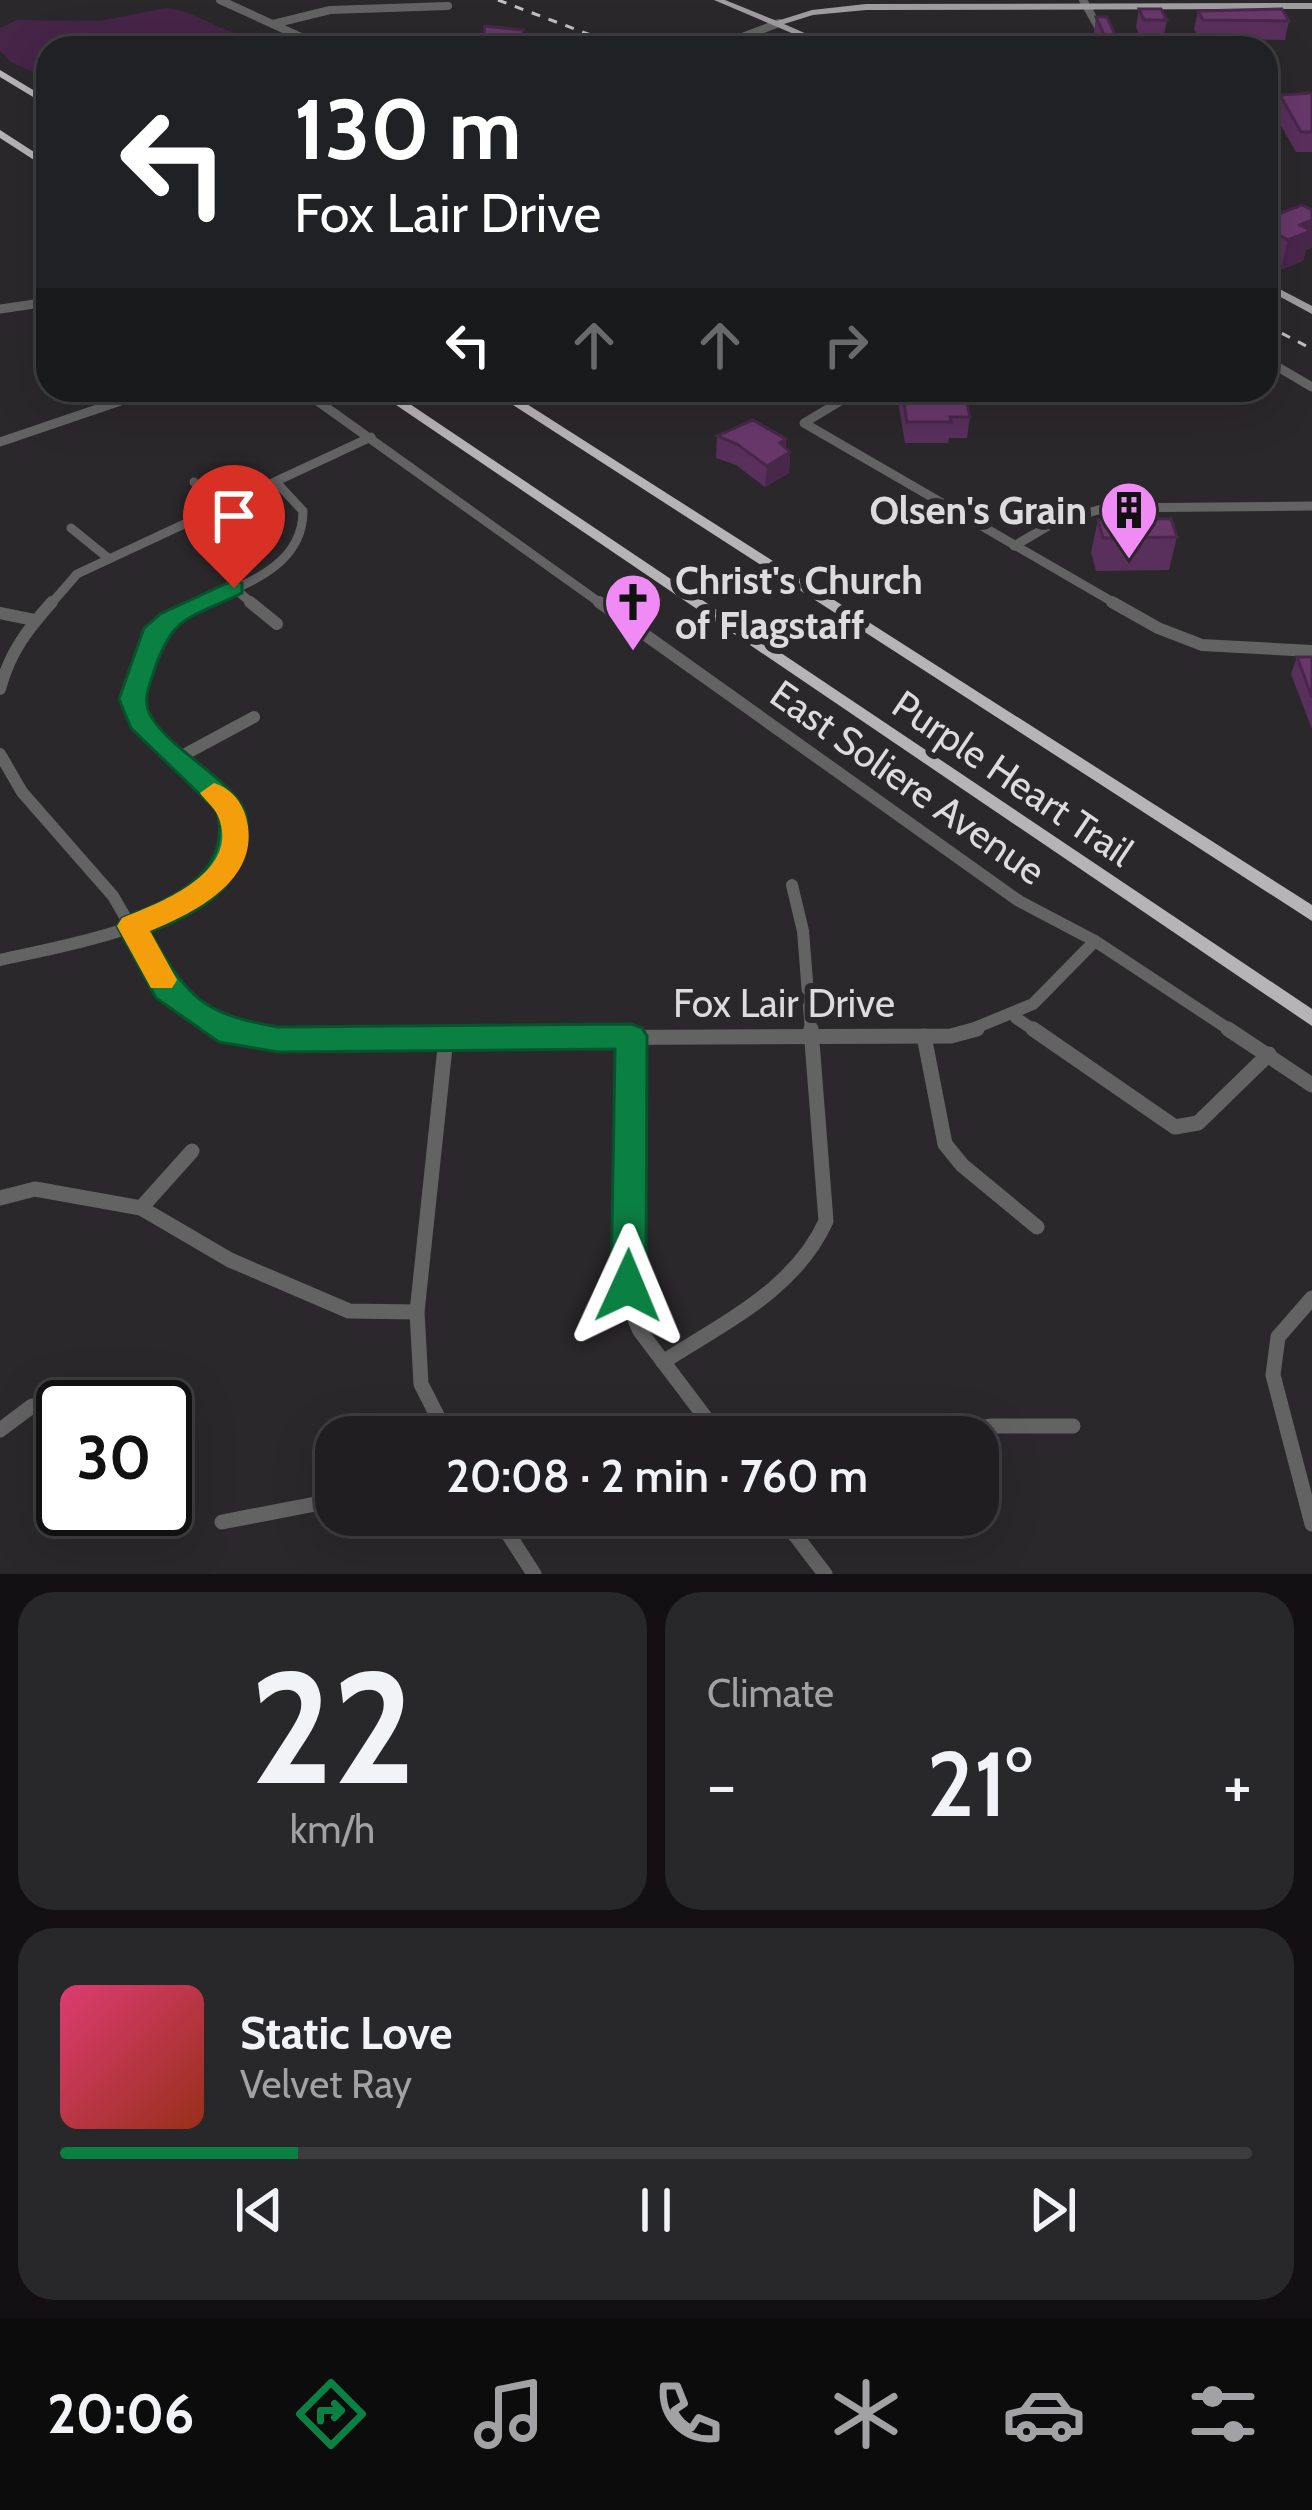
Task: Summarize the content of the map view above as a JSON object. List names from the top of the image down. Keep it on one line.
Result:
{"streets":{"highway":["Purple Heart Trail"],"street":["East Soliere Avenue","Fox Lair Drive"]},"crossings":[["East Soliere Avenue","Fox Lair Drive"]],"places":{"building":["Olsen's Grain"],"church":["Christ's Church of Flagstaff"]},"page":{"turn":["130 m","Fox Lair Drive"],"limit":"30","trip":"20:08 · 2 min · 760 m","tile":[["22","km/h"],"Climate"],"heat":["−","21°","+"],"song":["Static Love","Velvet Ray"],"tabs":"20:06"}}
